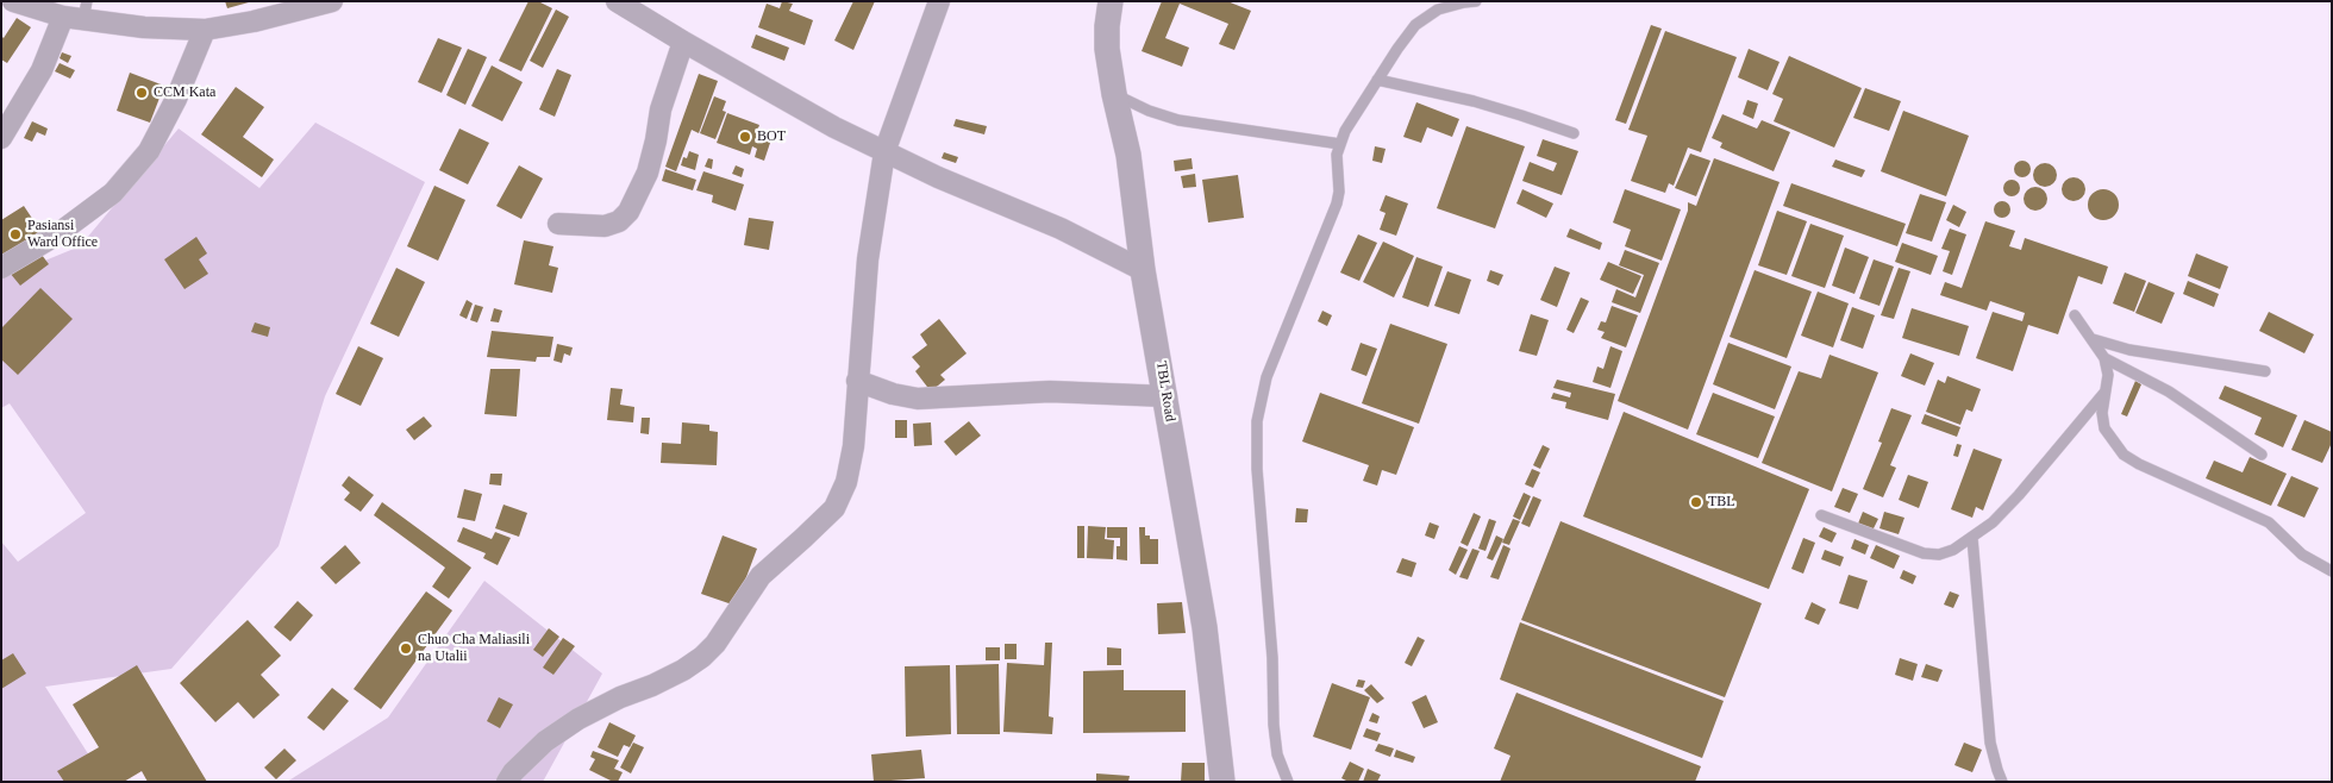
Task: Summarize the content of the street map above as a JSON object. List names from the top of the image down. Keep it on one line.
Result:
{"streets":{"street":["TBL Road"]},"places":["CCM Kata","BOT","Pasiansi Ward Office","TBL","Chuo Cha Maliasili na Utalii"]}
